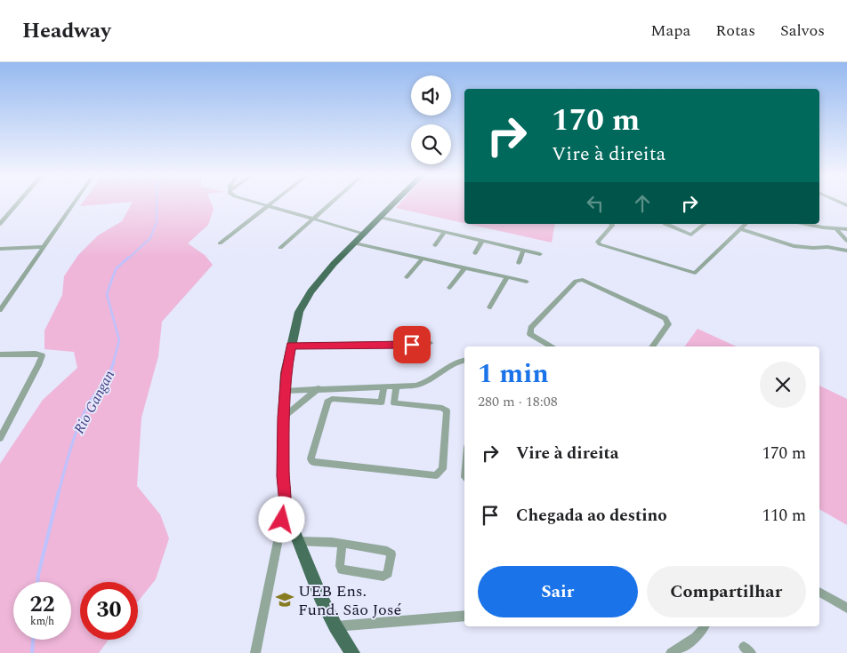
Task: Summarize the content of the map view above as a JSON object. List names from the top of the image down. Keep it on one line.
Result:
{"water":["Rio Gangan"],"places":{"school or university":["UEB Ens. Fund. São José"]},"page":{"header":"Headway","nav":["Mapa","Rotas","Salvos"],"turn":["170 m","Vire à direita"],"heading":["1 min","280 m · 18:08"],"list":[{"name":"Vire à direita","value":"170 m"},{"name":"Chegada ao destino","value":"110 m"}],"buttons":["Sair","Compartilhar"],"speed":"22 km/h","limit":"30"}}
